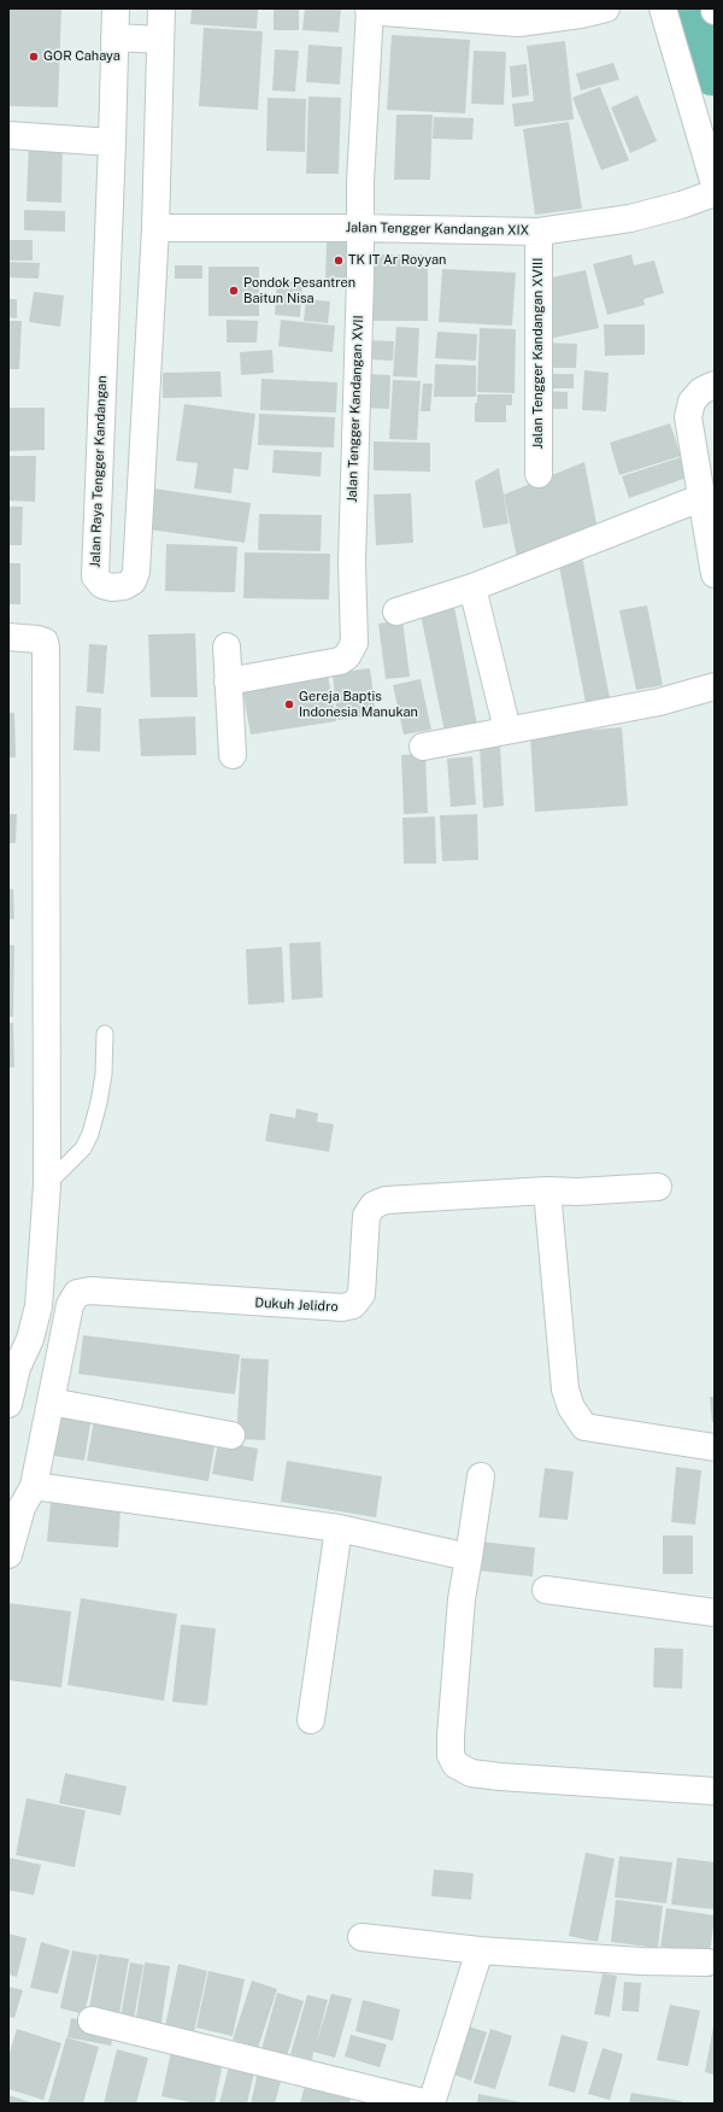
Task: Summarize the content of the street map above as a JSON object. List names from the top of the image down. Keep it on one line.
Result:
{"streets":{"street":["Jalan Tengger Kandangan XIX","Jalan Tengger Kandangan XVIII","Jalan Tengger Kandangan XVII","Jalan Raya Tengger Kandangan","Dukuh Jelidro"]},"crossings":[["Jalan Tengger Kandangan XIX","Jalan Tengger Kandangan XVIII"],["Jalan Tengger Kandangan XIX","Jalan Tengger Kandangan XVII"],["Jalan Tengger Kandangan XIX","Jalan Raya Tengger Kandangan"]],"places":["GOR Cahaya","TK IT Ar Royyan","Pondok Pesantren Baitun Nisa","Gereja Baptis Indonesia Manukan"]}
